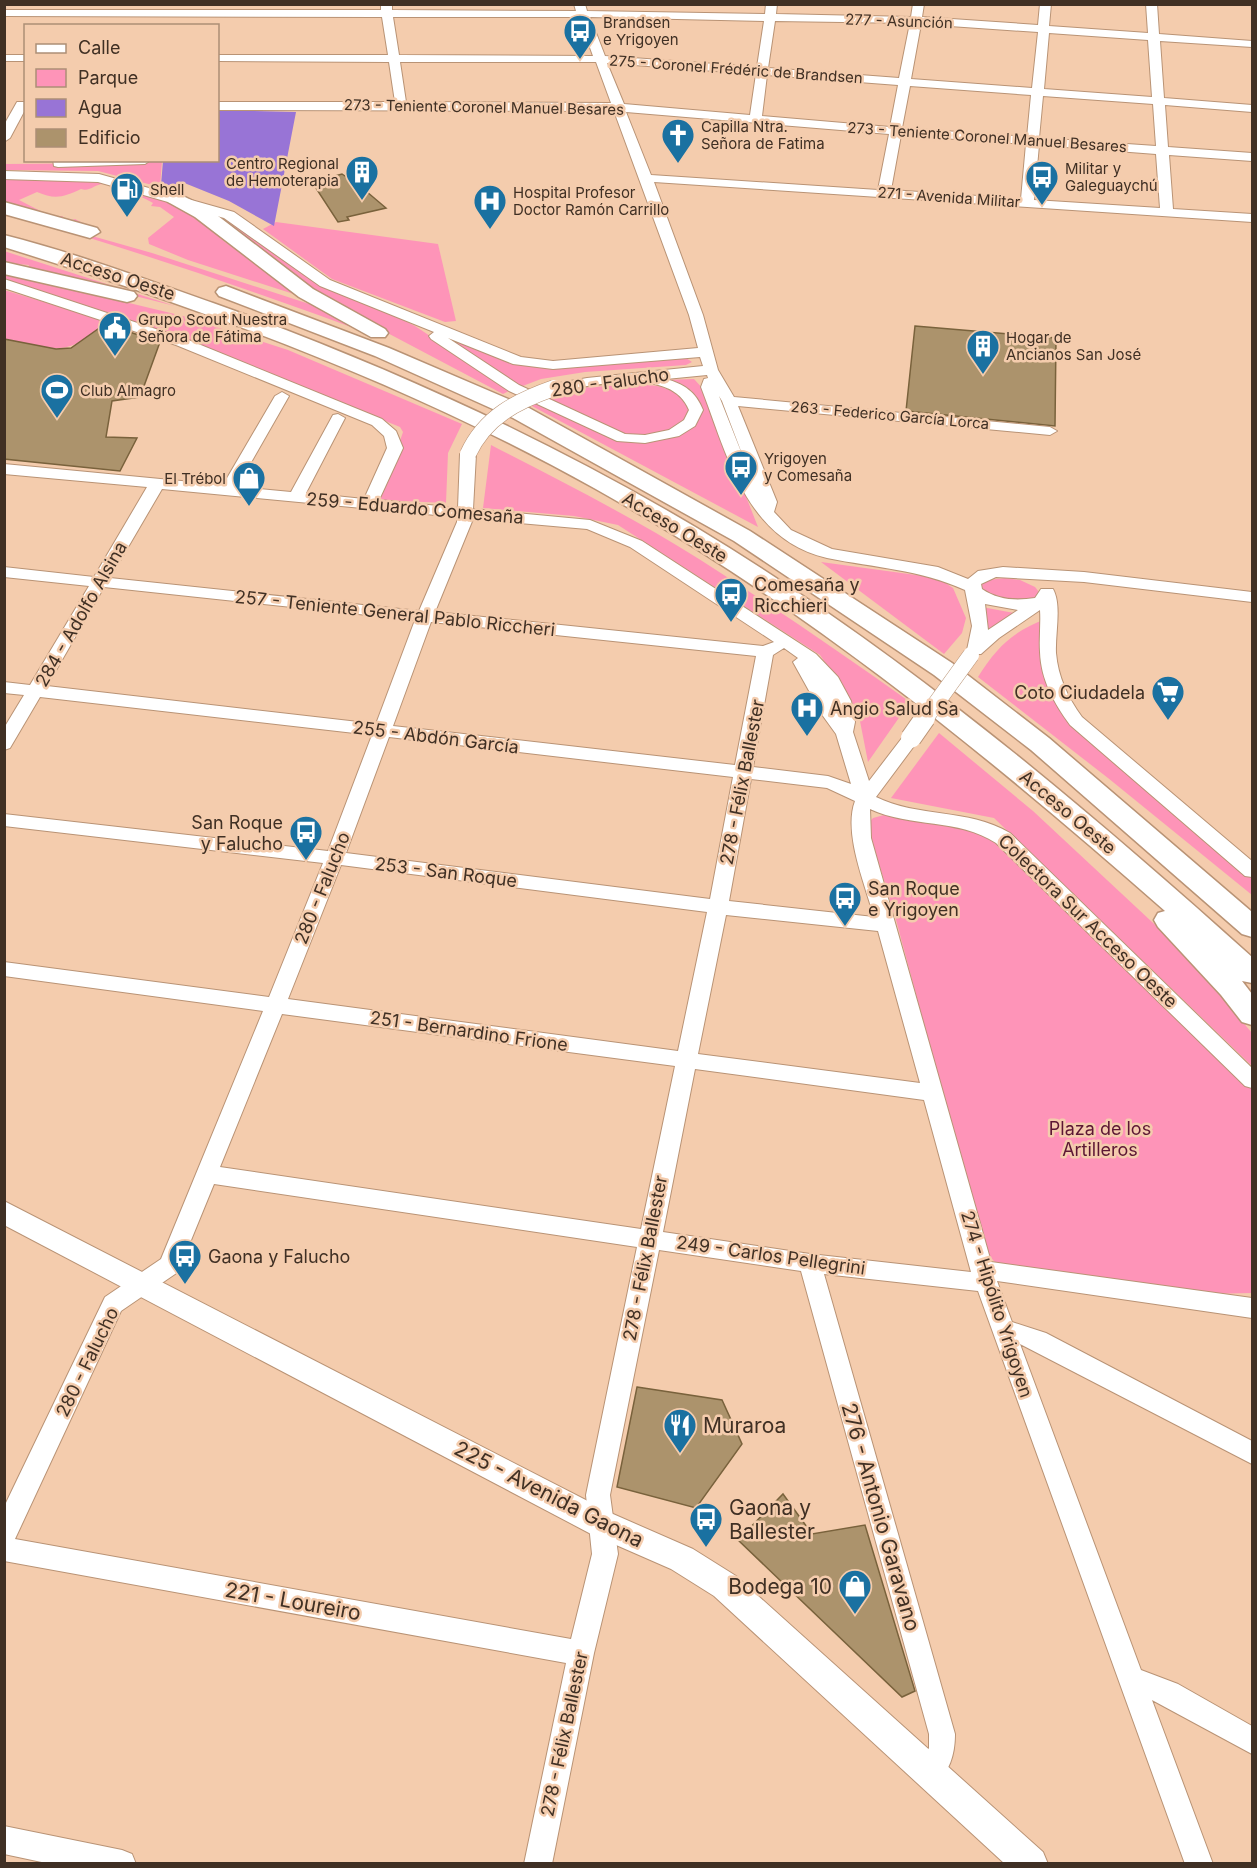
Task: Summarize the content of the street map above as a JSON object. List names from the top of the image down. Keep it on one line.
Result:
{"streets":{"highway":["Acceso Oeste"],"main road":["225 - Avenida Gaona"],"street":["277 - Asunción","275 - Coronel Frédéric de Brandsen","273 - Teniente Coronel Manuel Besares","271 - Avenida Militar","280 - Falucho","263 - Federico García Lorca","259 - Eduardo Comesaña","257 - Teniente General Pablo Riccheri","284 - Adolfo Alsina","255 - Abdón García","278 - Félix Ballester","253 - San Roque","Colectora Sur Acceso Oeste","251 - Bernardino Frione","249 - Carlos Pellegrini","274 - Hipólito Yrigoyen","276 - Antonio Garavano","221 - Loureiro"]},"crossings":[["280 - Falucho","259 - Eduardo Comesaña"],["280 - Falucho","257 - Teniente General Pablo Riccheri"],["280 - Falucho","255 - Abdón García"],["280 - Falucho","253 - San Roque"],["280 - Falucho","251 - Bernardino Frione"],["280 - Falucho","249 - Carlos Pellegrini"],["280 - Falucho","225 - Avenida Gaona"],["259 - Eduardo Comesaña","257 - Teniente General Pablo Riccheri"],["259 - Eduardo Comesaña","284 - Adolfo Alsina"],["259 - Eduardo Comesaña","278 - Félix Ballester"],["259 - Eduardo Comesaña","274 - Hipólito Yrigoyen"],["257 - Teniente General Pablo Riccheri","284 - Adolfo Alsina"],["257 - Teniente General Pablo Riccheri","278 - Félix Ballester"],["257 - Teniente General Pablo Riccheri","274 - Hipólito Yrigoyen"],["284 - Adolfo Alsina","255 - Abdón García"],["255 - Abdón García","278 - Félix Ballester"],["255 - Abdón García","Colectora Sur Acceso Oeste"],["255 - Abdón García","274 - Hipólito Yrigoyen"],["278 - Félix Ballester","253 - San Roque"],["278 - Félix Ballester","251 - Bernardino Frione"],["278 - Félix Ballester","249 - Carlos Pellegrini"],["278 - Félix Ballester","274 - Hipólito Yrigoyen"],["278 - Félix Ballester","225 - Avenida Gaona"],["278 - Félix Ballester","221 - Loureiro"],["253 - San Roque","274 - Hipólito Yrigoyen"],["Colectora Sur Acceso Oeste","274 - Hipólito Yrigoyen"],["251 - Bernardino Frione","274 - Hipólito Yrigoyen"],["249 - Carlos Pellegrini","274 - Hipólito Yrigoyen"],["249 - Carlos Pellegrini","276 - Antonio Garavano"],["225 - Avenida Gaona","276 - Antonio Garavano"]],"parks":["Plaza de los Artilleros"],"places":{"bus stop":["Brandsen e Yrigoyen","Militar y Galeguaychú","Yrigoyen y Comesaña","Comesaña y Ricchieri","San Roque y Falucho","San Roque e Yrigoyen","Gaona y Falucho","Gaona y Ballester"],"church":["Capilla Ntra. Señora de Fatima"],"building":["Centro Regional de Hemoterapia","Hogar de Ancianos San José"],"fuel station":["Shell"],"hospital":["Hospital Profesor Doctor Ramón Carrillo","Angio Salud Sa"],"public building":["Grupo Scout Nuestra Señora de Fátima"],"sports":["Club Almagro"],"shop":["El Trébol","Bodega 10"],"supermarket":["Coto Ciudadela"],"restaurant":["Muraroa"]},"legend":["Calle","Parque","Agua","Edificio"]}
